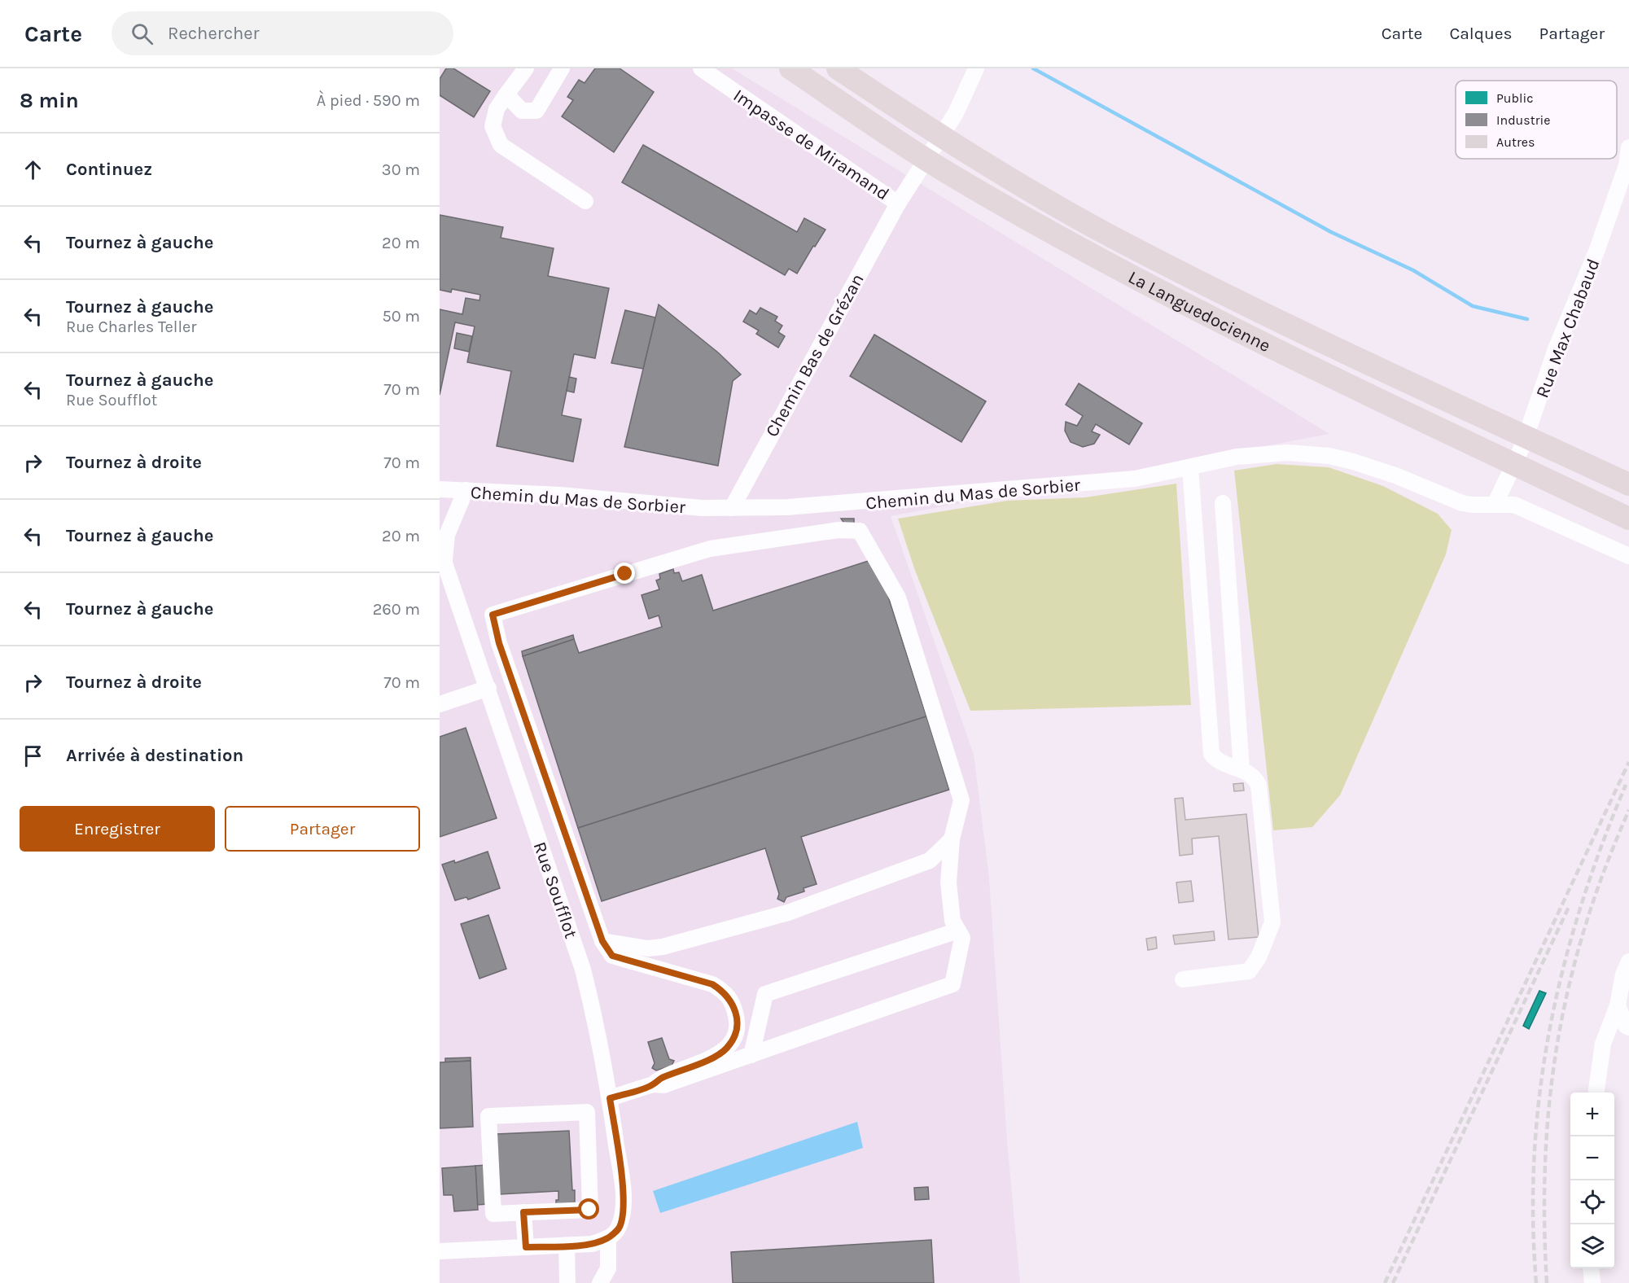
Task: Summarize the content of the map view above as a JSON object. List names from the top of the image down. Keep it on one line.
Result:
{"streets":{"highway":["La Languedocienne"],"street":["Impasse de Miramand","Rue Max Chabaud","Chemin Bas de Grézan","Chemin du Mas de Sorbier","Rue Soufflot"]},"crossings":[["Impasse de Miramand","Chemin Bas de Grézan"],["Rue Max Chabaud","Chemin du Mas de Sorbier"],["Chemin Bas de Grézan","Chemin du Mas de Sorbier"],["Chemin du Mas de Sorbier","Rue Soufflot"]],"legend":["Public","Industrie","Autres"],"page":{"header":"Carte","search":"Rechercher","nav":["Carte","Calques","Partager"],"heading":["8 min","À pied · 590 m"],"list":[["Continuez","30 m"],["Tournez à gauche","20 m"],["Tournez à gauche","Rue Charles Teller","50 m"],["Tournez à gauche","Rue Soufflot","70 m"],["Tournez à droite","70 m"],["Tournez à gauche","20 m"],["Tournez à gauche","260 m"],["Tournez à droite","70 m"],"Arrivée à destination"],"buttons":["Enregistrer","Partager"],"map_buttons":["+","−"]}}
